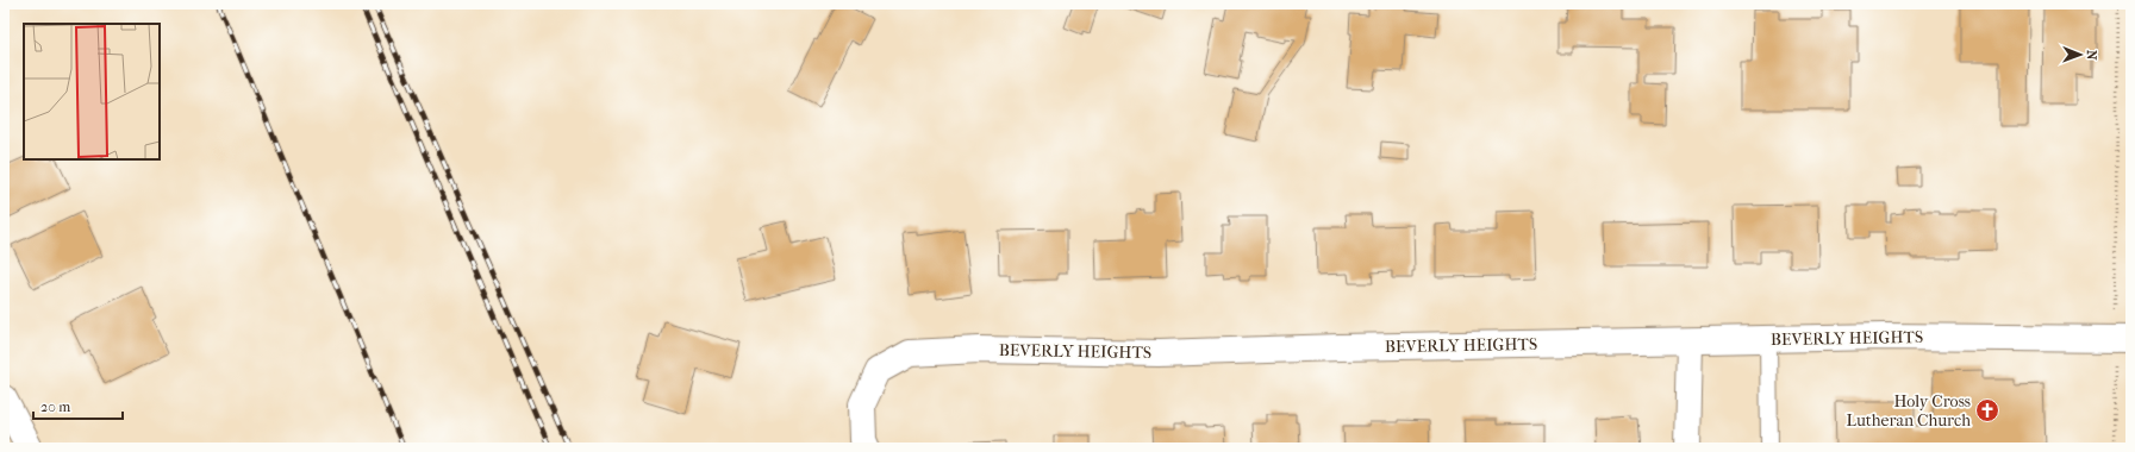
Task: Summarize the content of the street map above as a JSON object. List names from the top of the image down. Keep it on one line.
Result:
{"streets":{"street":["BEVERLY HEIGHTS"]},"places":{"church":["Holy Cross Lutheran Church"]},"scale_bar":"20 m","north":"right"}
